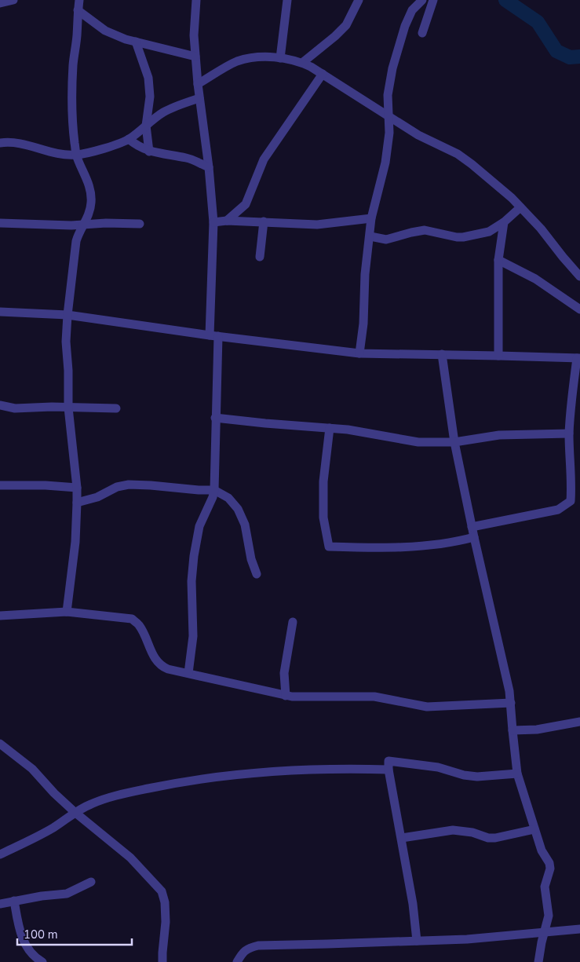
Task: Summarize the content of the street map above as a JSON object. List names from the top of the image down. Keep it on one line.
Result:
{"scale_bar":"100 m"}
